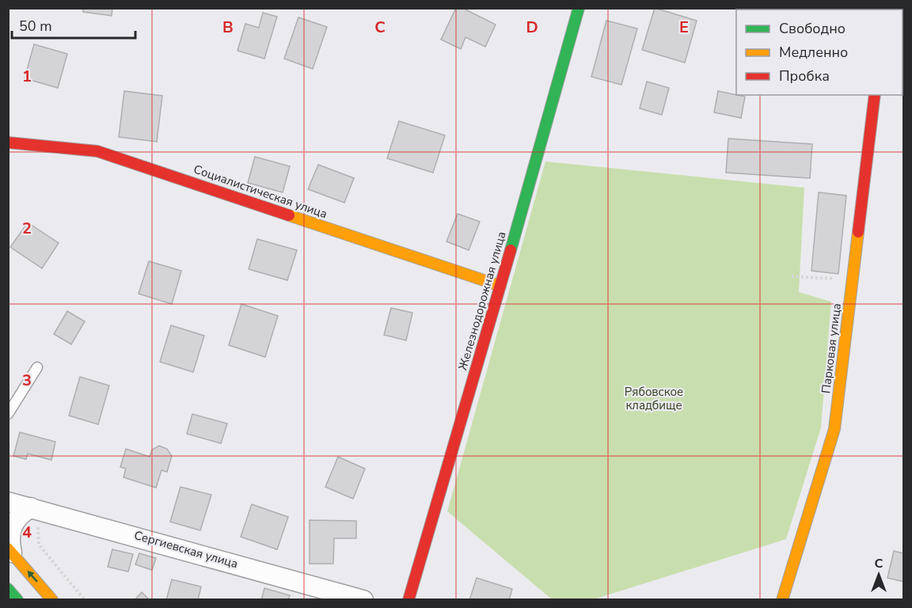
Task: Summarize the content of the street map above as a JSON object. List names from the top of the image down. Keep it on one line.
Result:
{"streets":{"street":["Социалистическая улица","Железнодорожная улица","Парковая улица","Сергиевская улица"]},"crossings":[["Социалистическая улица","Железнодорожная улица"]],"parks":["Рябовское кладбище"],"legend":["Свободно","Медленно","Пробка"],"scale_bar":"50 m","north":"top","grid":{"columns":["B","C","D","E"],"rows":["1","2","3","4"]}}
